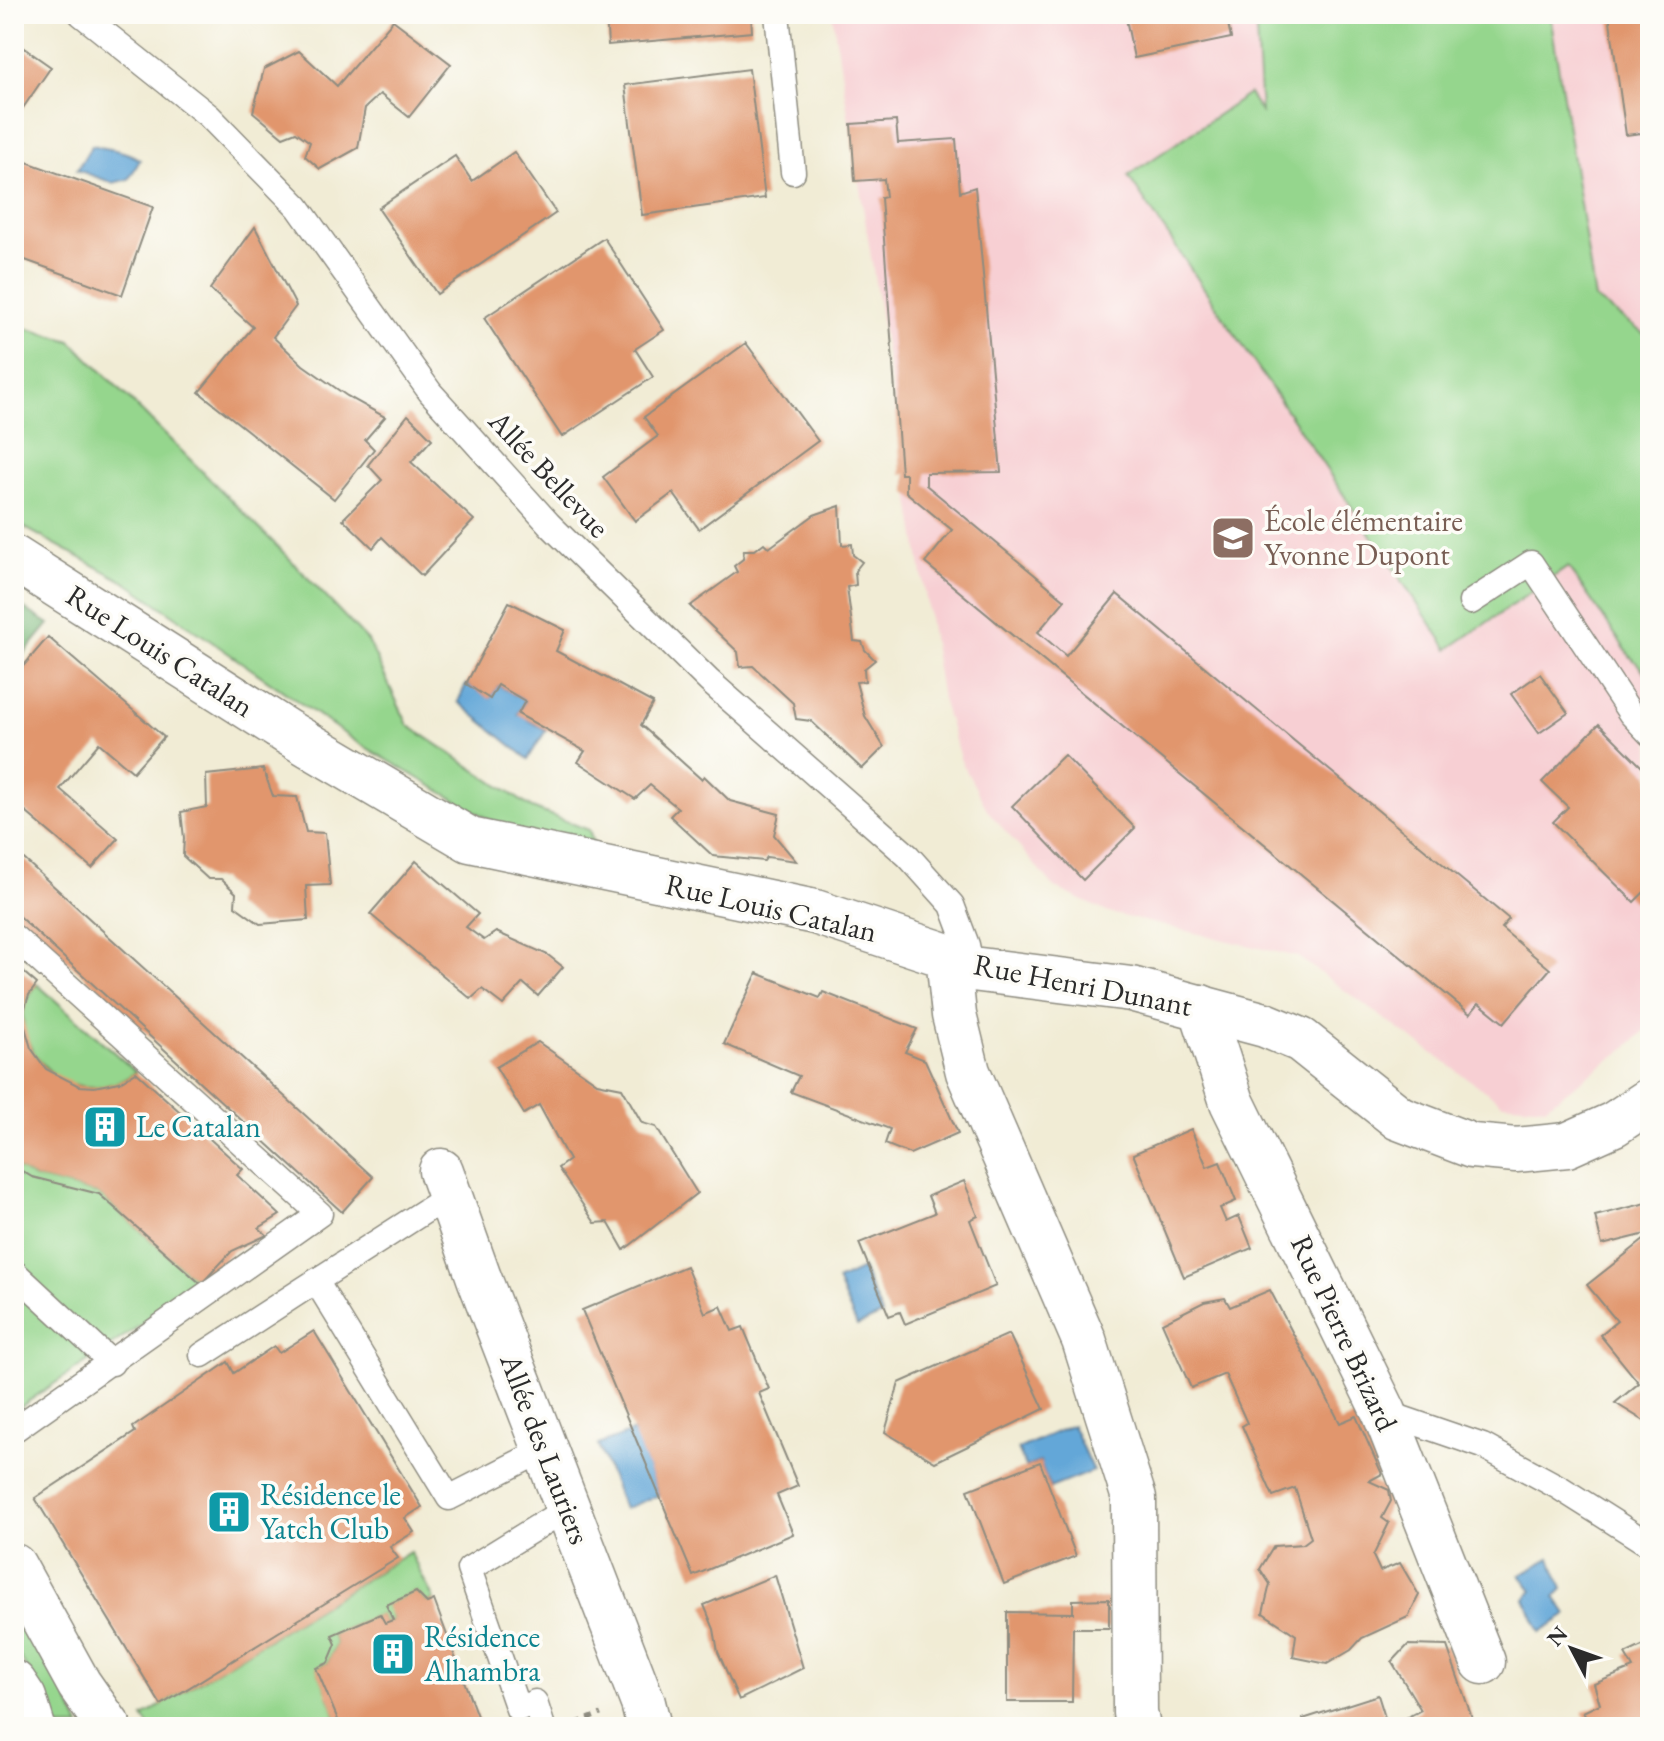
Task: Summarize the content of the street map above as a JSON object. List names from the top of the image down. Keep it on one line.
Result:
{"streets":{"street":["Rue Louis Catalan","Rue Henri Dunant","Rue Pierre Brizard","Allée des Lauriers"],"lane":["Allée Bellevue"]},"crossings":[["Allée Bellevue","Rue Louis Catalan"],["Allée Bellevue","Rue Henri Dunant"],["Rue Louis Catalan","Rue Henri Dunant"],["Rue Henri Dunant","Rue Pierre Brizard"]],"places":{"school or university":["École élémentaire Yvonne Dupont"],"building":["Le Catalan","Résidence le Yatch Club","Résidence Alhambra"]},"north":"top left"}
